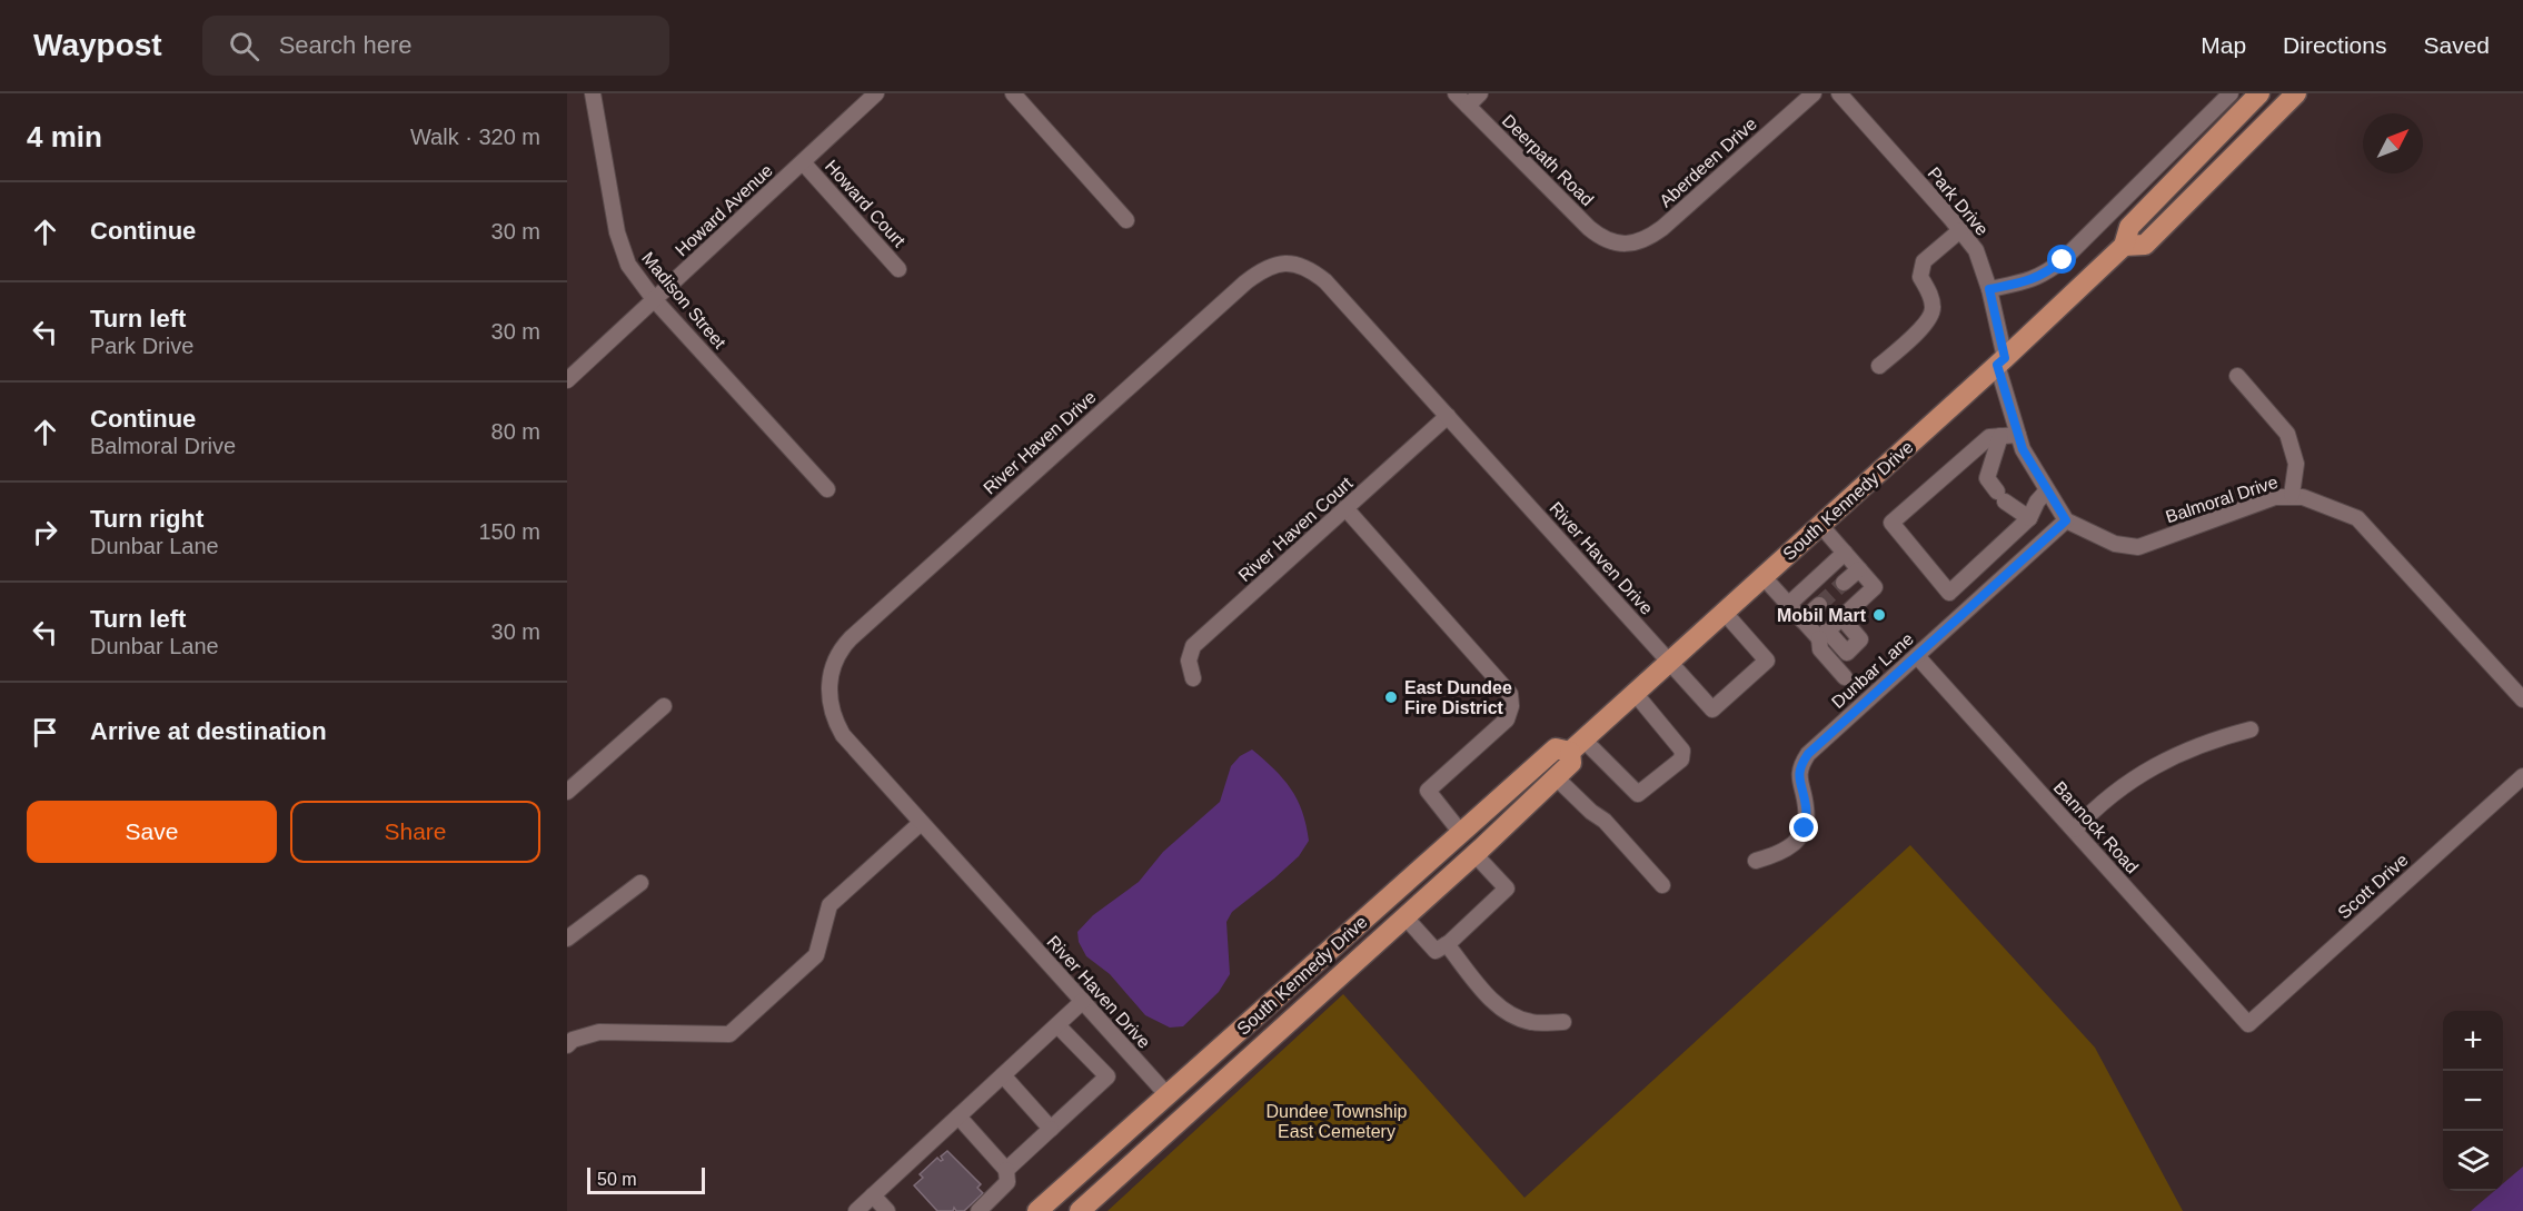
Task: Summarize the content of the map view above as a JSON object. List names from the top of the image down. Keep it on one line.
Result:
{"streets":{"main road":["South Kennedy Drive"],"street":["Deerpath Road","Aberdeen Drive","Park Drive","Howard Court","Howard Avenue","Madison Street","River Haven Drive","Balmoral Drive","River Haven Court","Dunbar Lane","Bannock Road","Scott Drive"]},"crossings":[["Deerpath Road","Aberdeen Drive"],["Park Drive","South Kennedy Drive"],["Howard Court","Howard Avenue"],["Howard Avenue","Madison Street"],["River Haven Drive","South Kennedy Drive"],["River Haven Drive","River Haven Court"],["Balmoral Drive","Dunbar Lane"],["Dunbar Lane","Bannock Road"],["Bannock Road","Scott Drive"]],"parks":["Dundee Township East Cemetery"],"places":["Mobil Mart","East Dundee Fire District"],"scale_bar":"50 m","north":"top right","page":{"header":"Waypost","search":"Search here","nav":["Map","Directions","Saved"],"heading":["4 min","Walk · 320 m"],"list":[["Continue","30 m"],["Turn left","Park Drive","30 m"],["Continue","Balmoral Drive","80 m"],["Turn right","Dunbar Lane","150 m"],["Turn left","Dunbar Lane","30 m"],"Arrive at destination"],"buttons":["Save","Share"],"map_buttons":["+","−"],"scale":"50 m"}}
